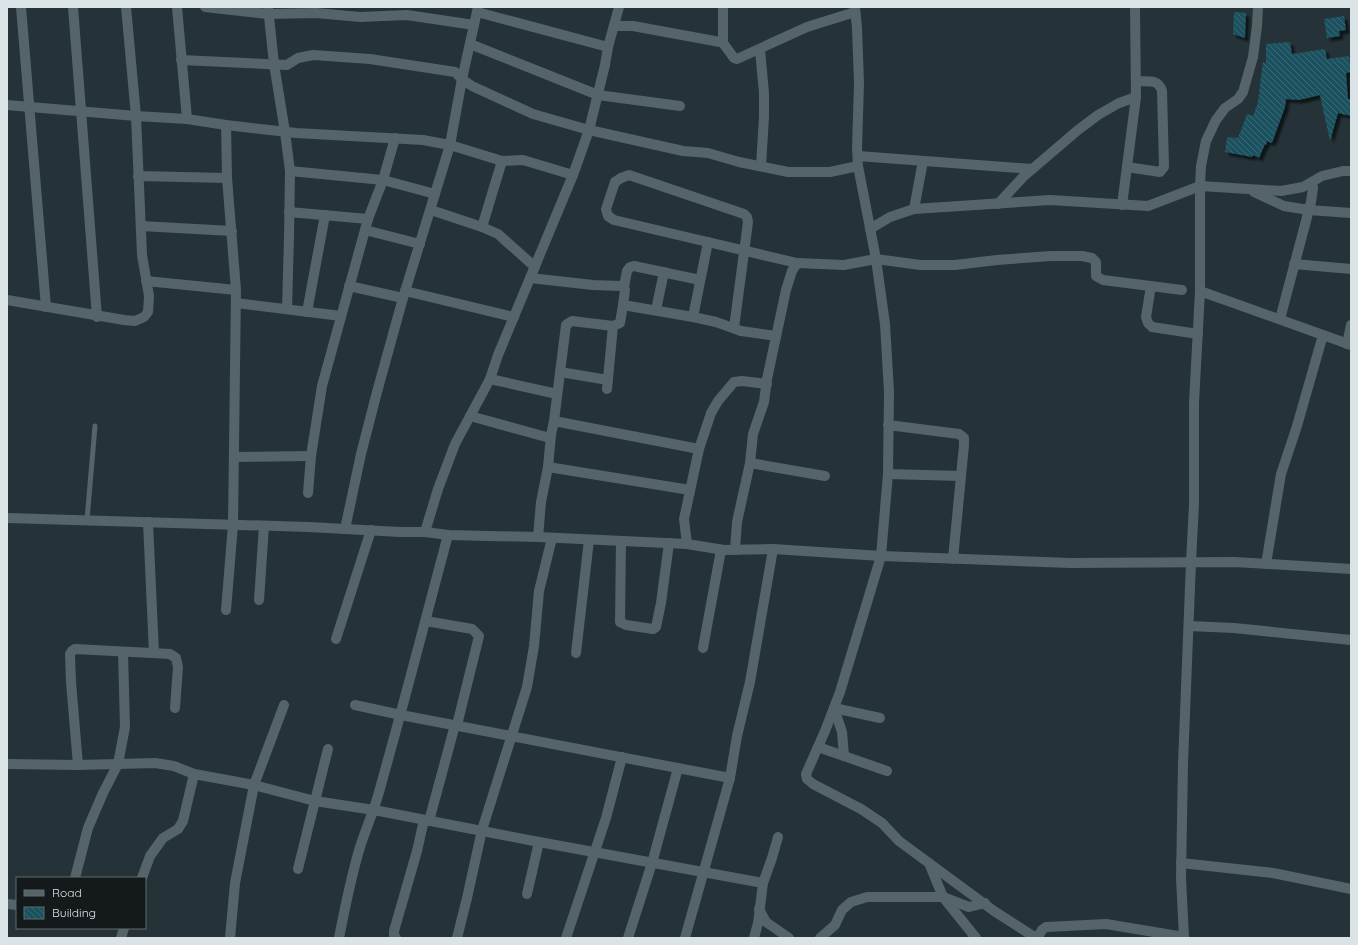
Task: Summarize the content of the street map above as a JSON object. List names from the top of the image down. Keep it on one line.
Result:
{"legend":["Road","Building"]}
